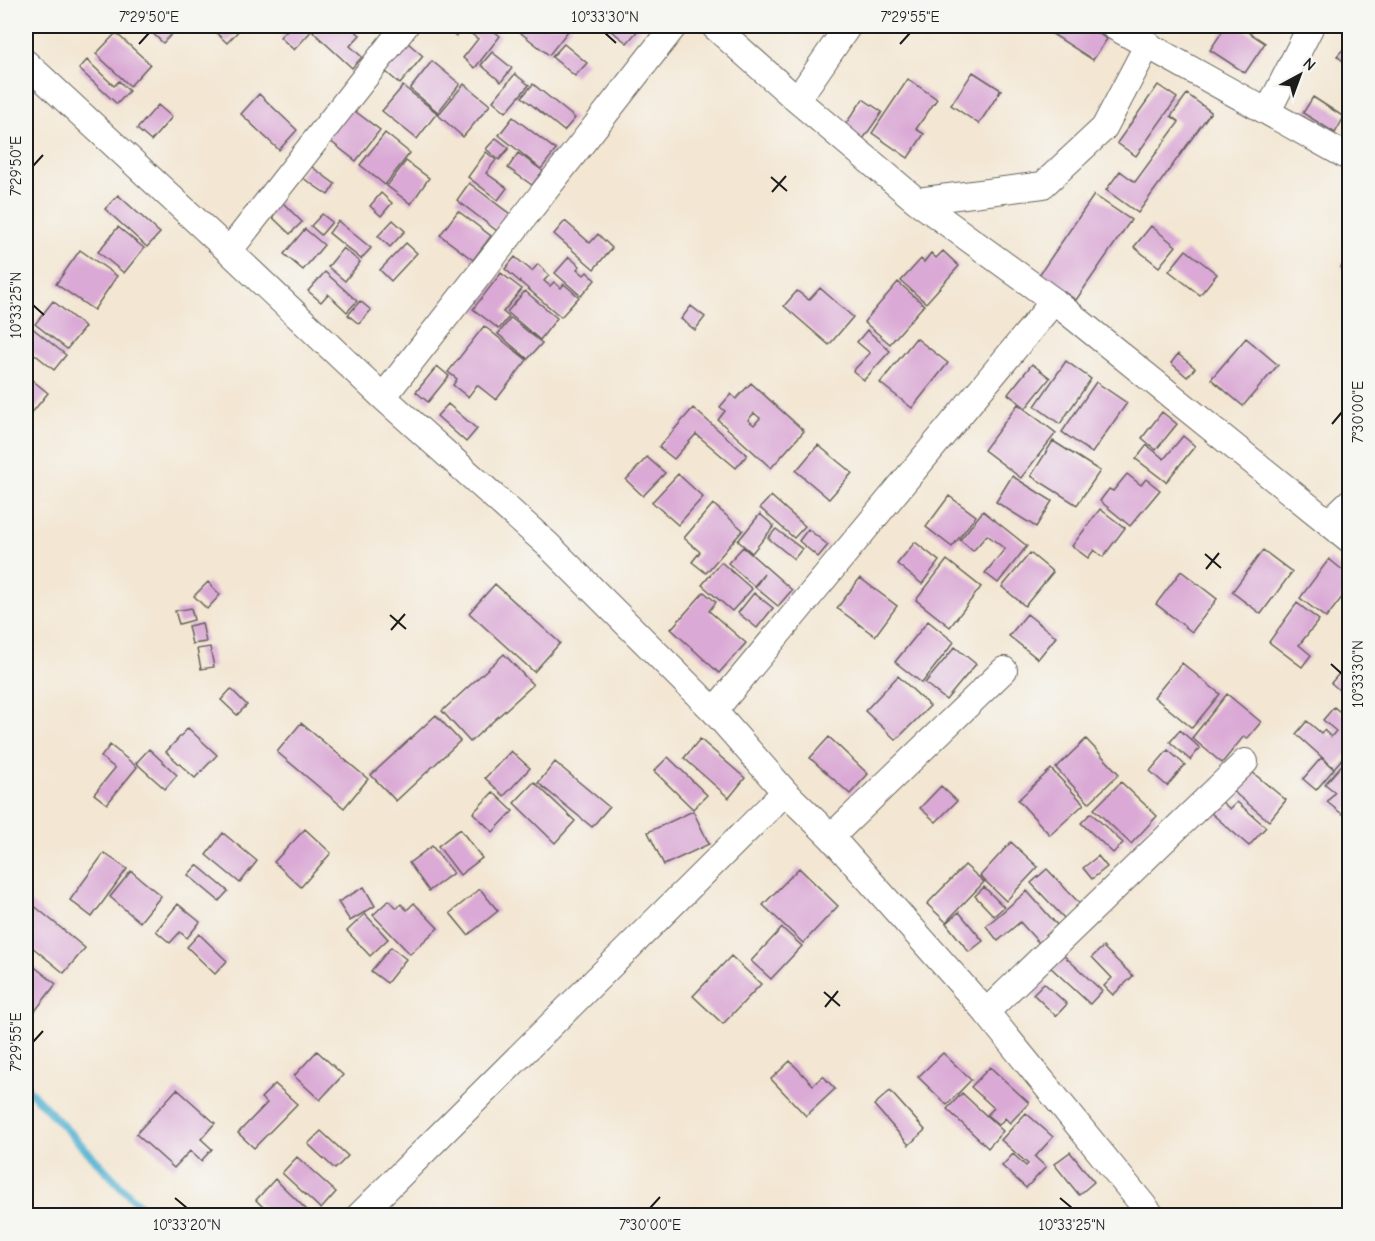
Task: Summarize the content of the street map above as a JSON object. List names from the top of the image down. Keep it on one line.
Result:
{"north":"top right","coordinates":["7°29'50\"E","10°33'30\"N","7°29'55\"E","10°33'25\"N","7°30'00\"E","10°33'20\"N"]}
